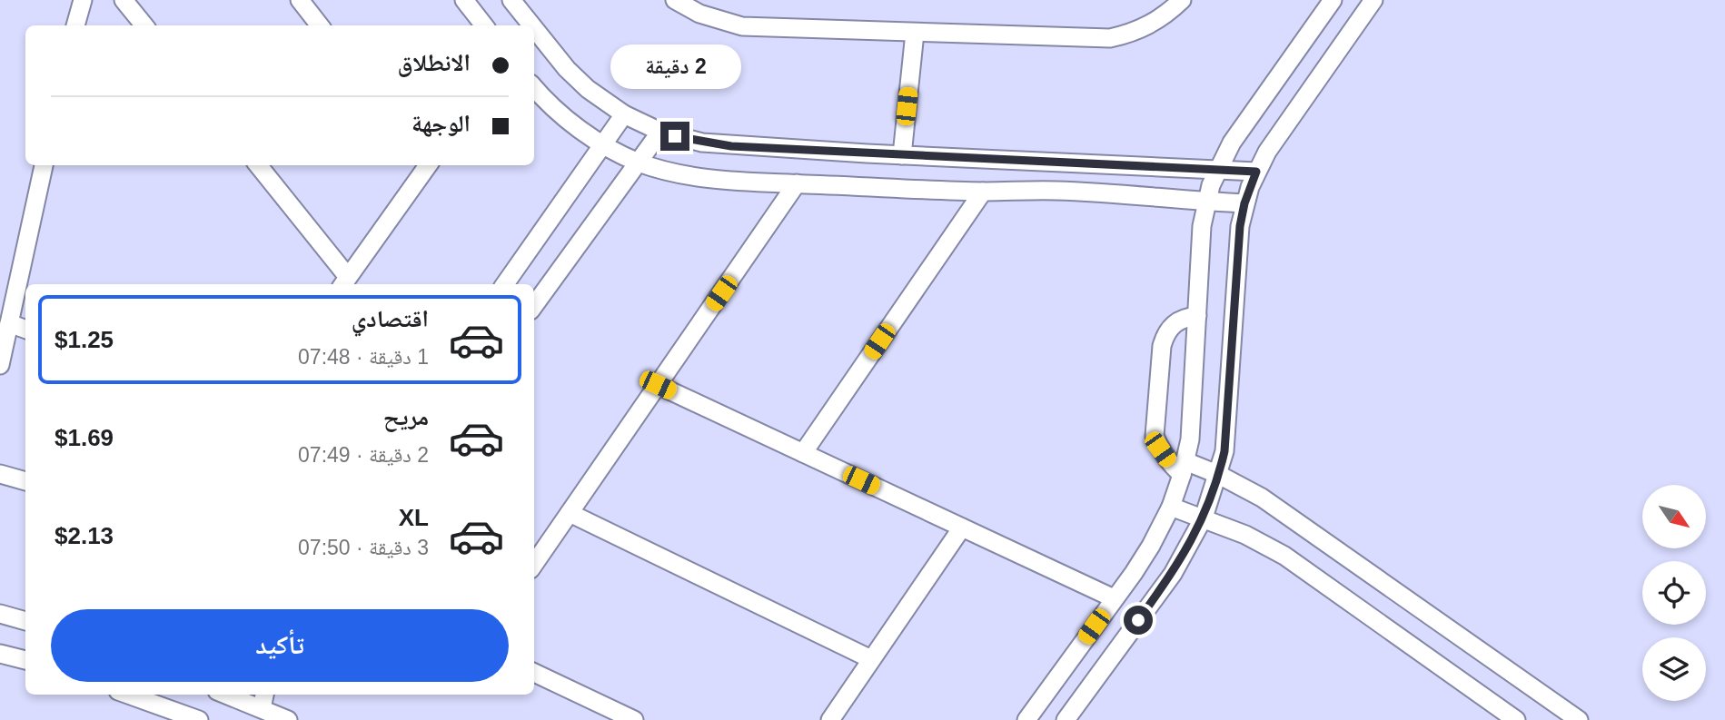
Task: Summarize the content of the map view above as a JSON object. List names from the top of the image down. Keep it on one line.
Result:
{"north":"bottom right","page":{"banner":["الانطلاق","الوجهة"],"bubble":"2 دقيقة","list":[{"name":"اقتصادي","note":"1 دقيقة · 07:48","value":"$1.25"},{"name":"مريح","note":"2 دقيقة · 07:49","value":"$1.69"},{"name":"XL","note":"3 دقيقة · 07:50","value":"$2.13"}],"buttons":"تأكيد"}}
